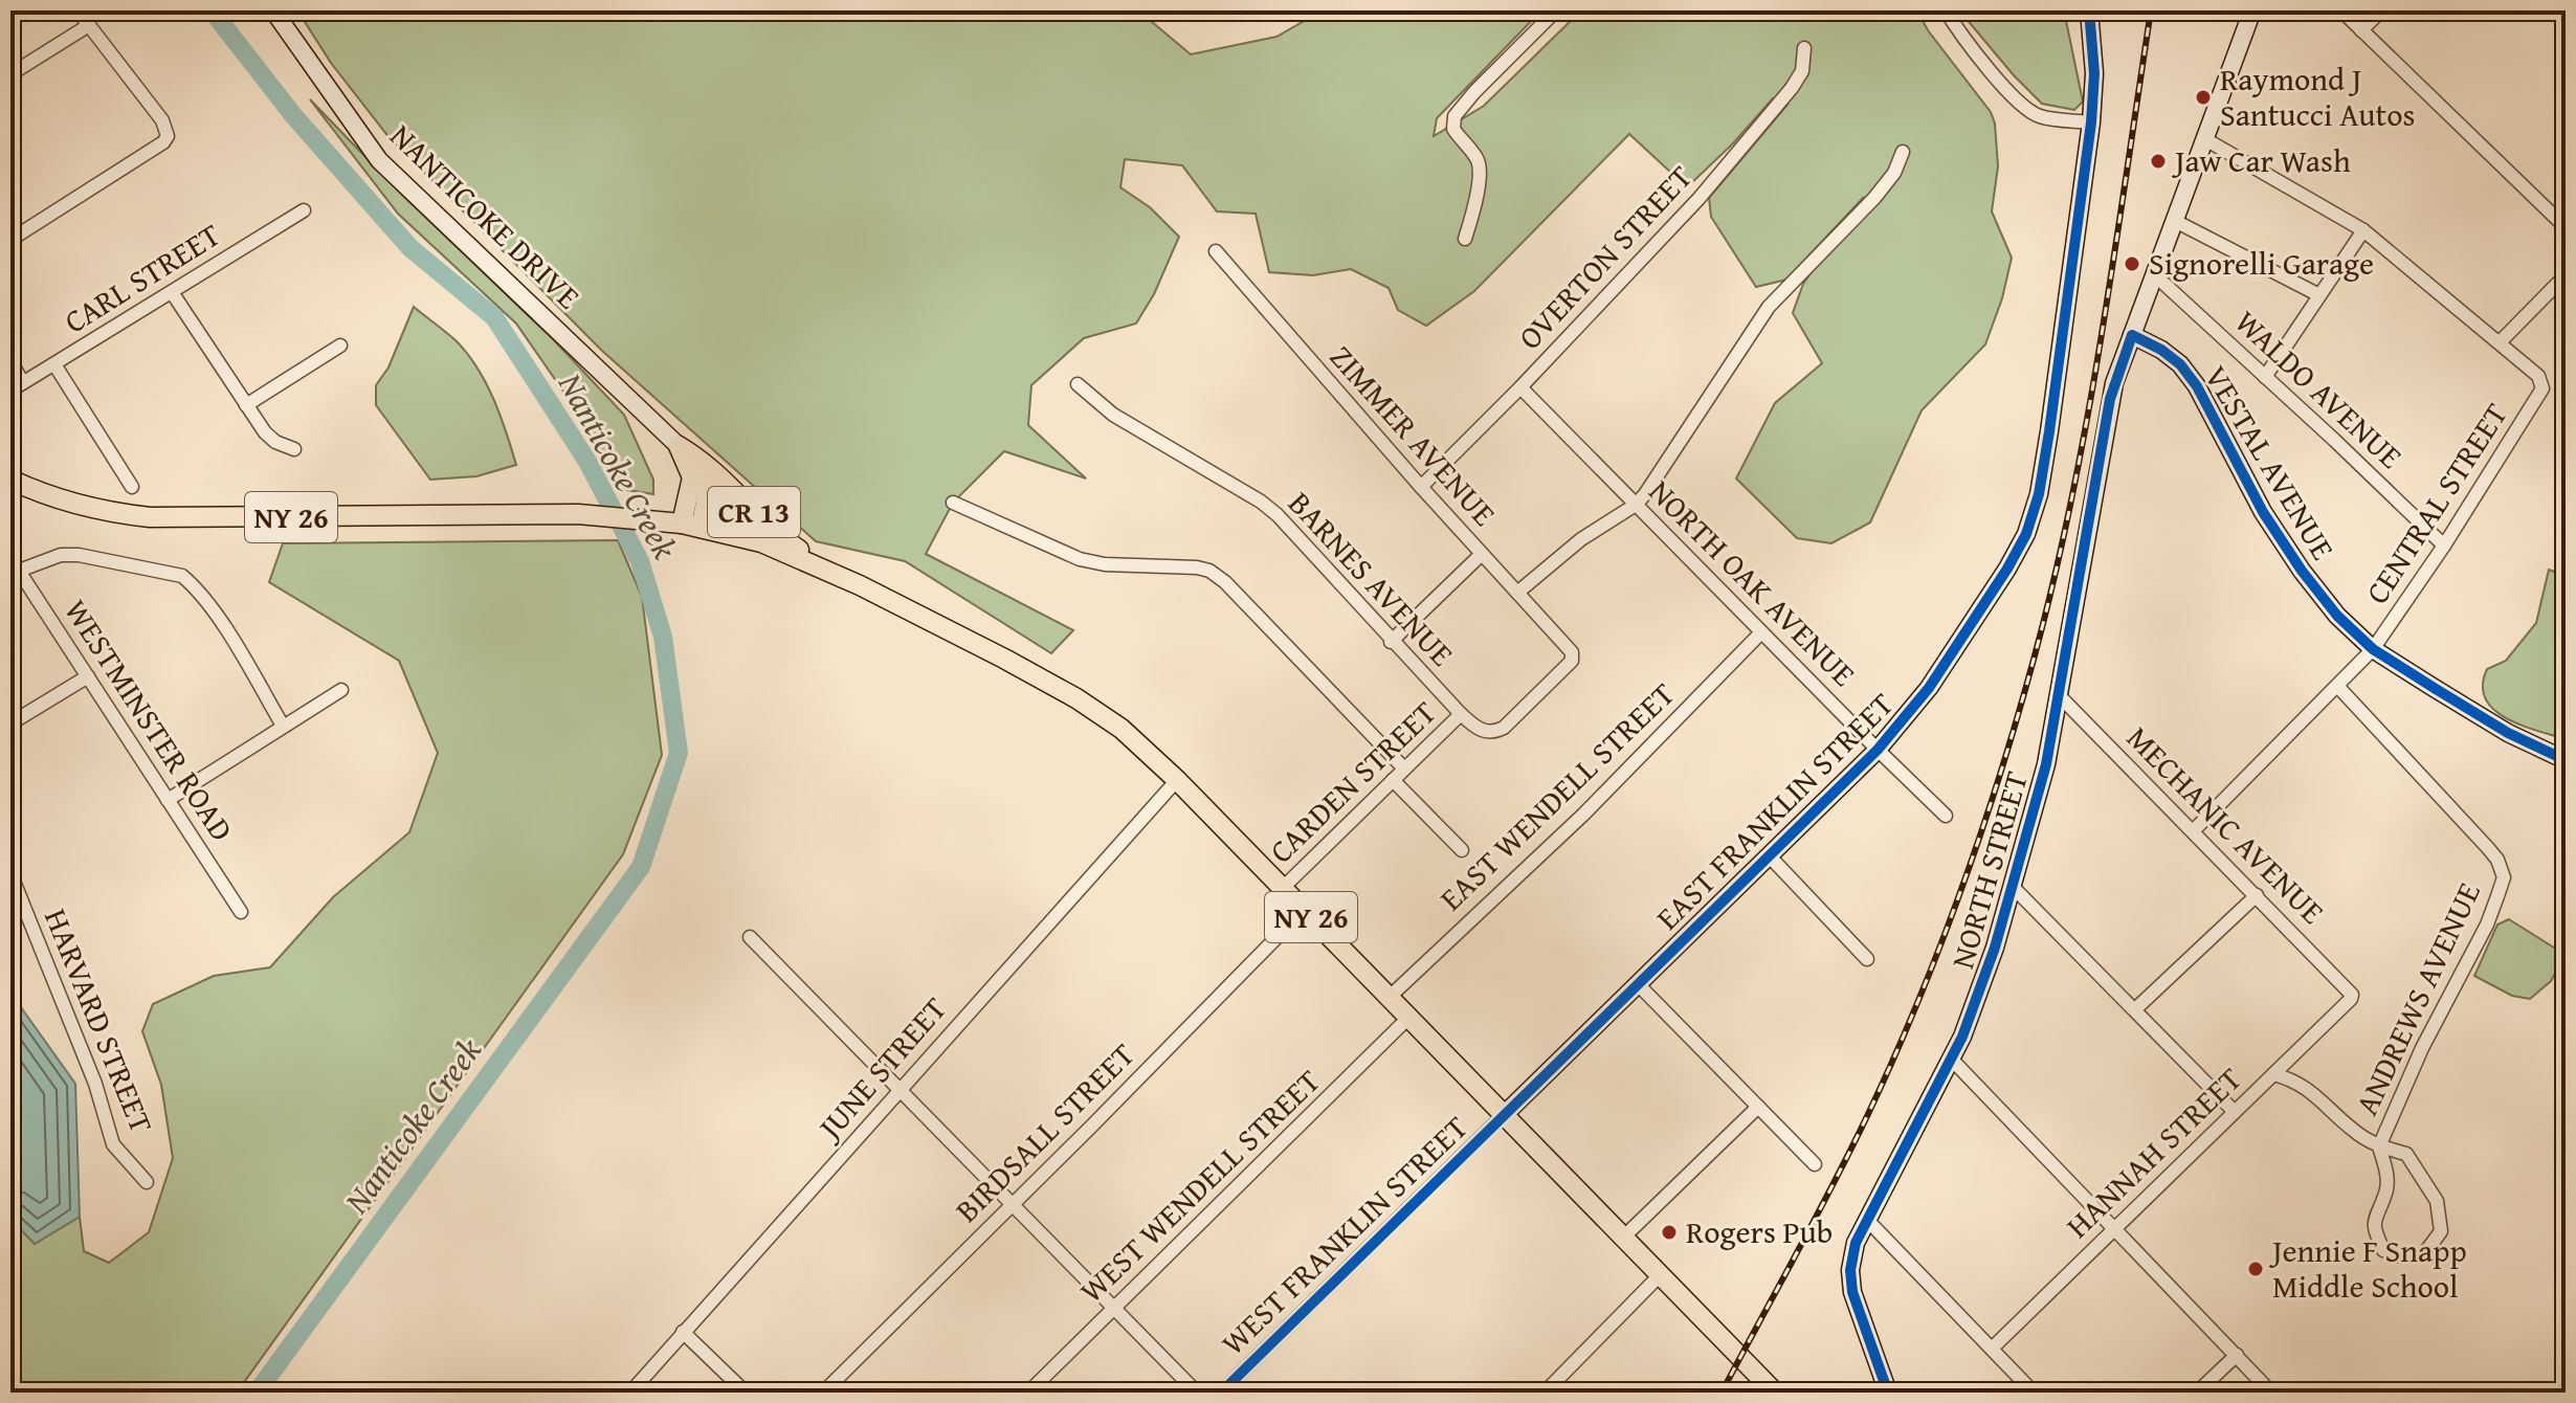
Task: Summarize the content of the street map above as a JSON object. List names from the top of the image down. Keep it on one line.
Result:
{"streets":{"main road":["CR 13","NY 26"],"street":["NANTICOKE DRIVE","OVERTON STREET","CARL STREET","WALDO AVENUE","ZIMMER AVENUE","VESTAL AVENUE","CENTRAL STREET","BARNES AVENUE","NORTH OAK AVENUE","WESTMINSTER ROAD","CARDEN STREET","EAST WENDELL STREET","EAST FRANKLIN STREET","MECHANIC AVENUE","NORTH STREET","ANDREWS AVENUE","HARVARD STREET","JUNE STREET","BIRDSALL STREET","HANNAH STREET","WEST WENDELL STREET","WEST FRANKLIN STREET"]},"crossings":[["NANTICOKE DRIVE","CR 13"],["OVERTON STREET","ZIMMER AVENUE"],["OVERTON STREET","NORTH OAK AVENUE"],["WALDO AVENUE","CENTRAL STREET"],["WALDO AVENUE","NORTH STREET"],["ZIMMER AVENUE","BARNES AVENUE"],["VESTAL AVENUE","CENTRAL STREET"],["VESTAL AVENUE","NORTH STREET"],["CENTRAL STREET","MECHANIC AVENUE"],["CENTRAL STREET","ANDREWS AVENUE"],["CR 13","NY 26"],["NY 26","CARDEN STREET"],["NY 26","EAST WENDELL STREET"],["NY 26","EAST FRANKLIN STREET"],["NY 26","JUNE STREET"],["NY 26","BIRDSALL STREET"],["NY 26","WEST WENDELL STREET"],["NY 26","WEST FRANKLIN STREET"],["BARNES AVENUE","CARDEN STREET"],["NORTH OAK AVENUE","EAST WENDELL STREET"],["NORTH OAK AVENUE","EAST FRANKLIN STREET"],["EAST FRANKLIN STREET","WEST FRANKLIN STREET"],["MECHANIC AVENUE","NORTH STREET"],["MECHANIC AVENUE","HANNAH STREET"]],"water":["Nanticoke Creek"],"places":["Raymond J Santucci Autos","Jaw Car Wash","Signorelli Garage","Rogers Pub","Jennie F Snapp Middle School"]}
